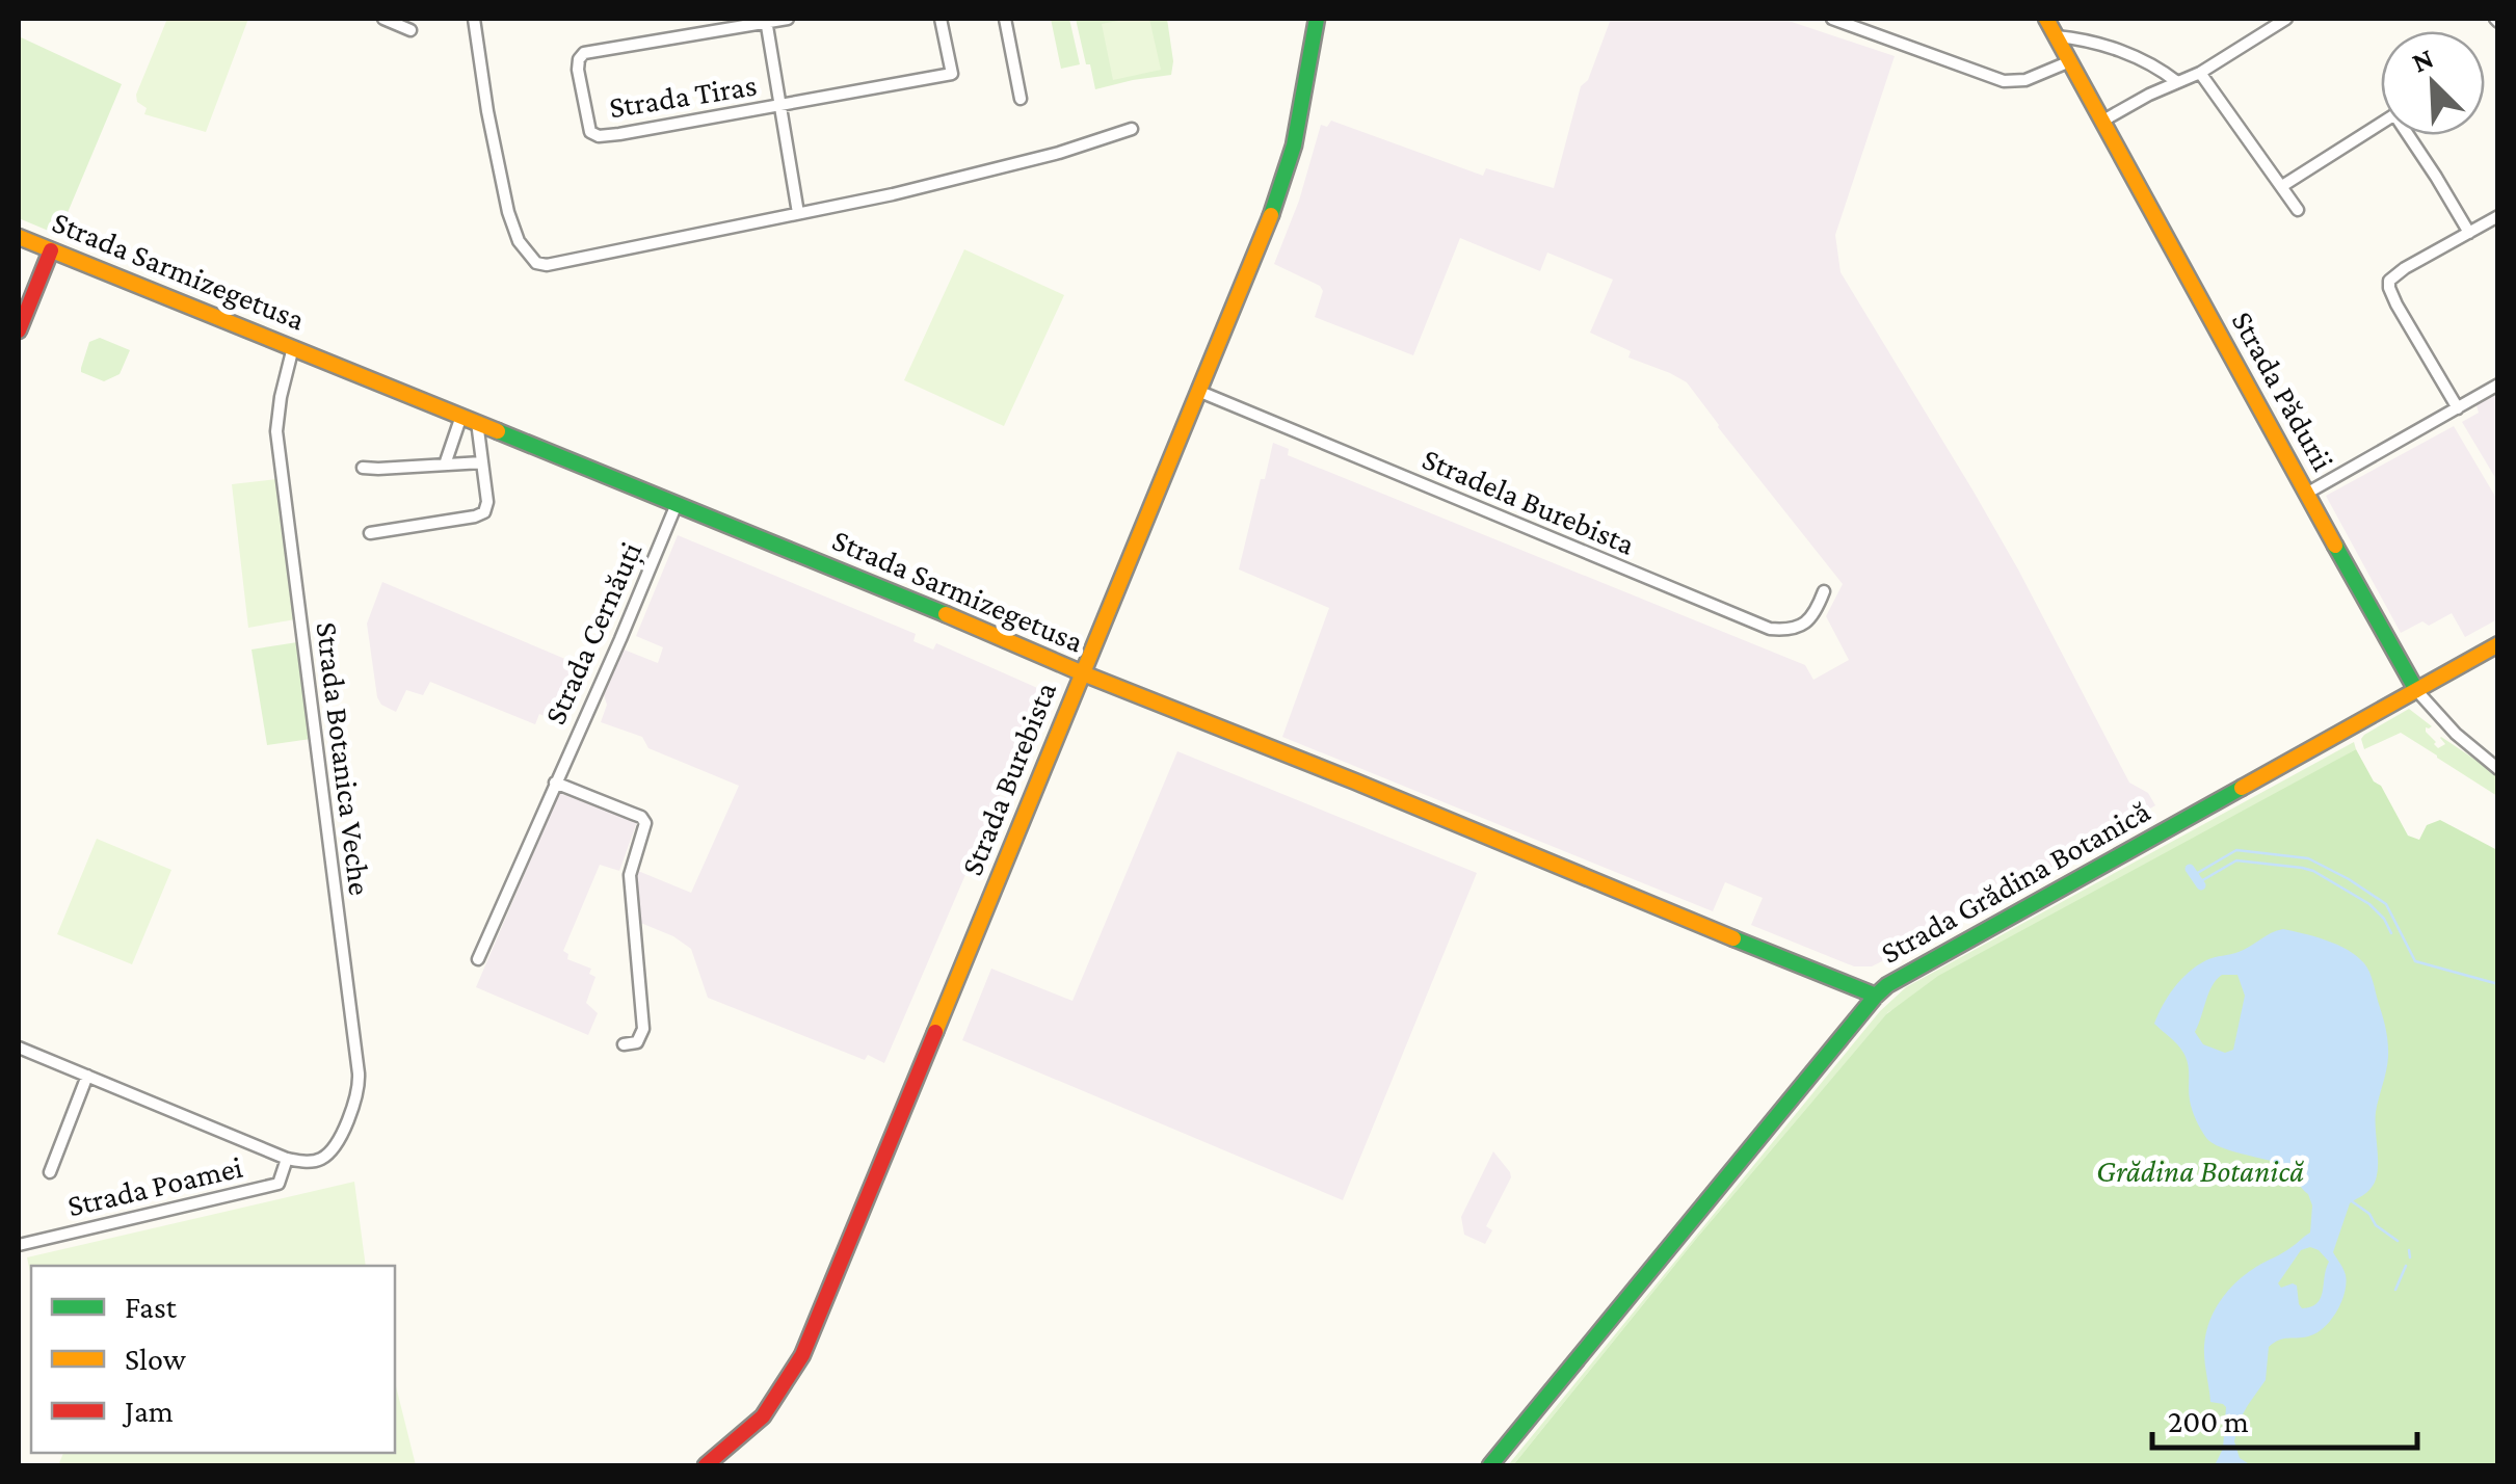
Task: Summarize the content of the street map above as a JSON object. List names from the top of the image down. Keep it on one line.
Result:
{"streets":{"main road":["Strada Sarmizegetusa","Strada Pădurii","Strada Burebista","Strada Grădina Botanică"],"street":["Strada Tiras","Stradela Burebista","Strada Cernăuți","Strada Botanica Veche","Strada Poamei"]},"crossings":[["Strada Sarmizegetusa","Strada Cernăuți"],["Strada Sarmizegetusa","Strada Botanica Veche"],["Strada Sarmizegetusa","Strada Burebista"],["Strada Sarmizegetusa","Strada Grădina Botanică"],["Strada Pădurii","Strada Grădina Botanică"],["Stradela Burebista","Strada Burebista"],["Strada Botanica Veche","Strada Poamei"]],"parks":["Grădina Botanică"],"legend":["Fast","Slow","Jam"],"scale_bar":"200 m","north":"top left"}
